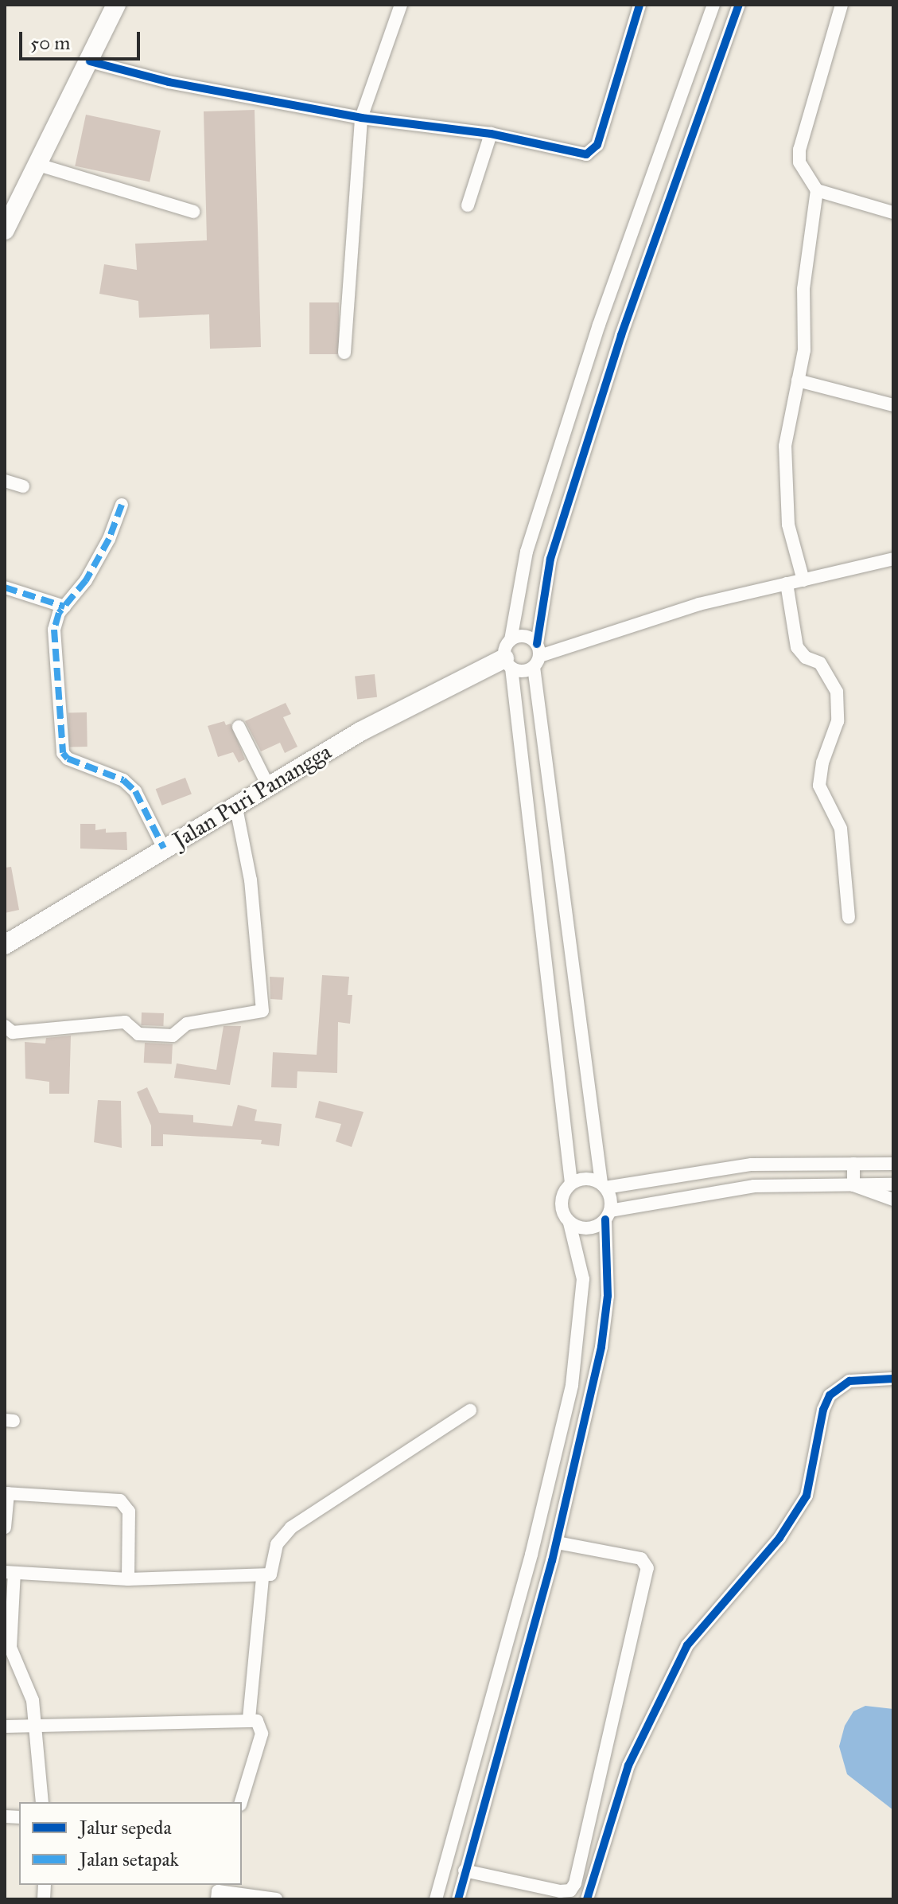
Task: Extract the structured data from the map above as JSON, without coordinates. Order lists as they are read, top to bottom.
{
  "streets": {
    "street": ["Jalan Puri Panangga"]
  },
  "legend": ["Jalur sepeda", "Jalan setapak"],
  "scale_bar": "50 m"
}
